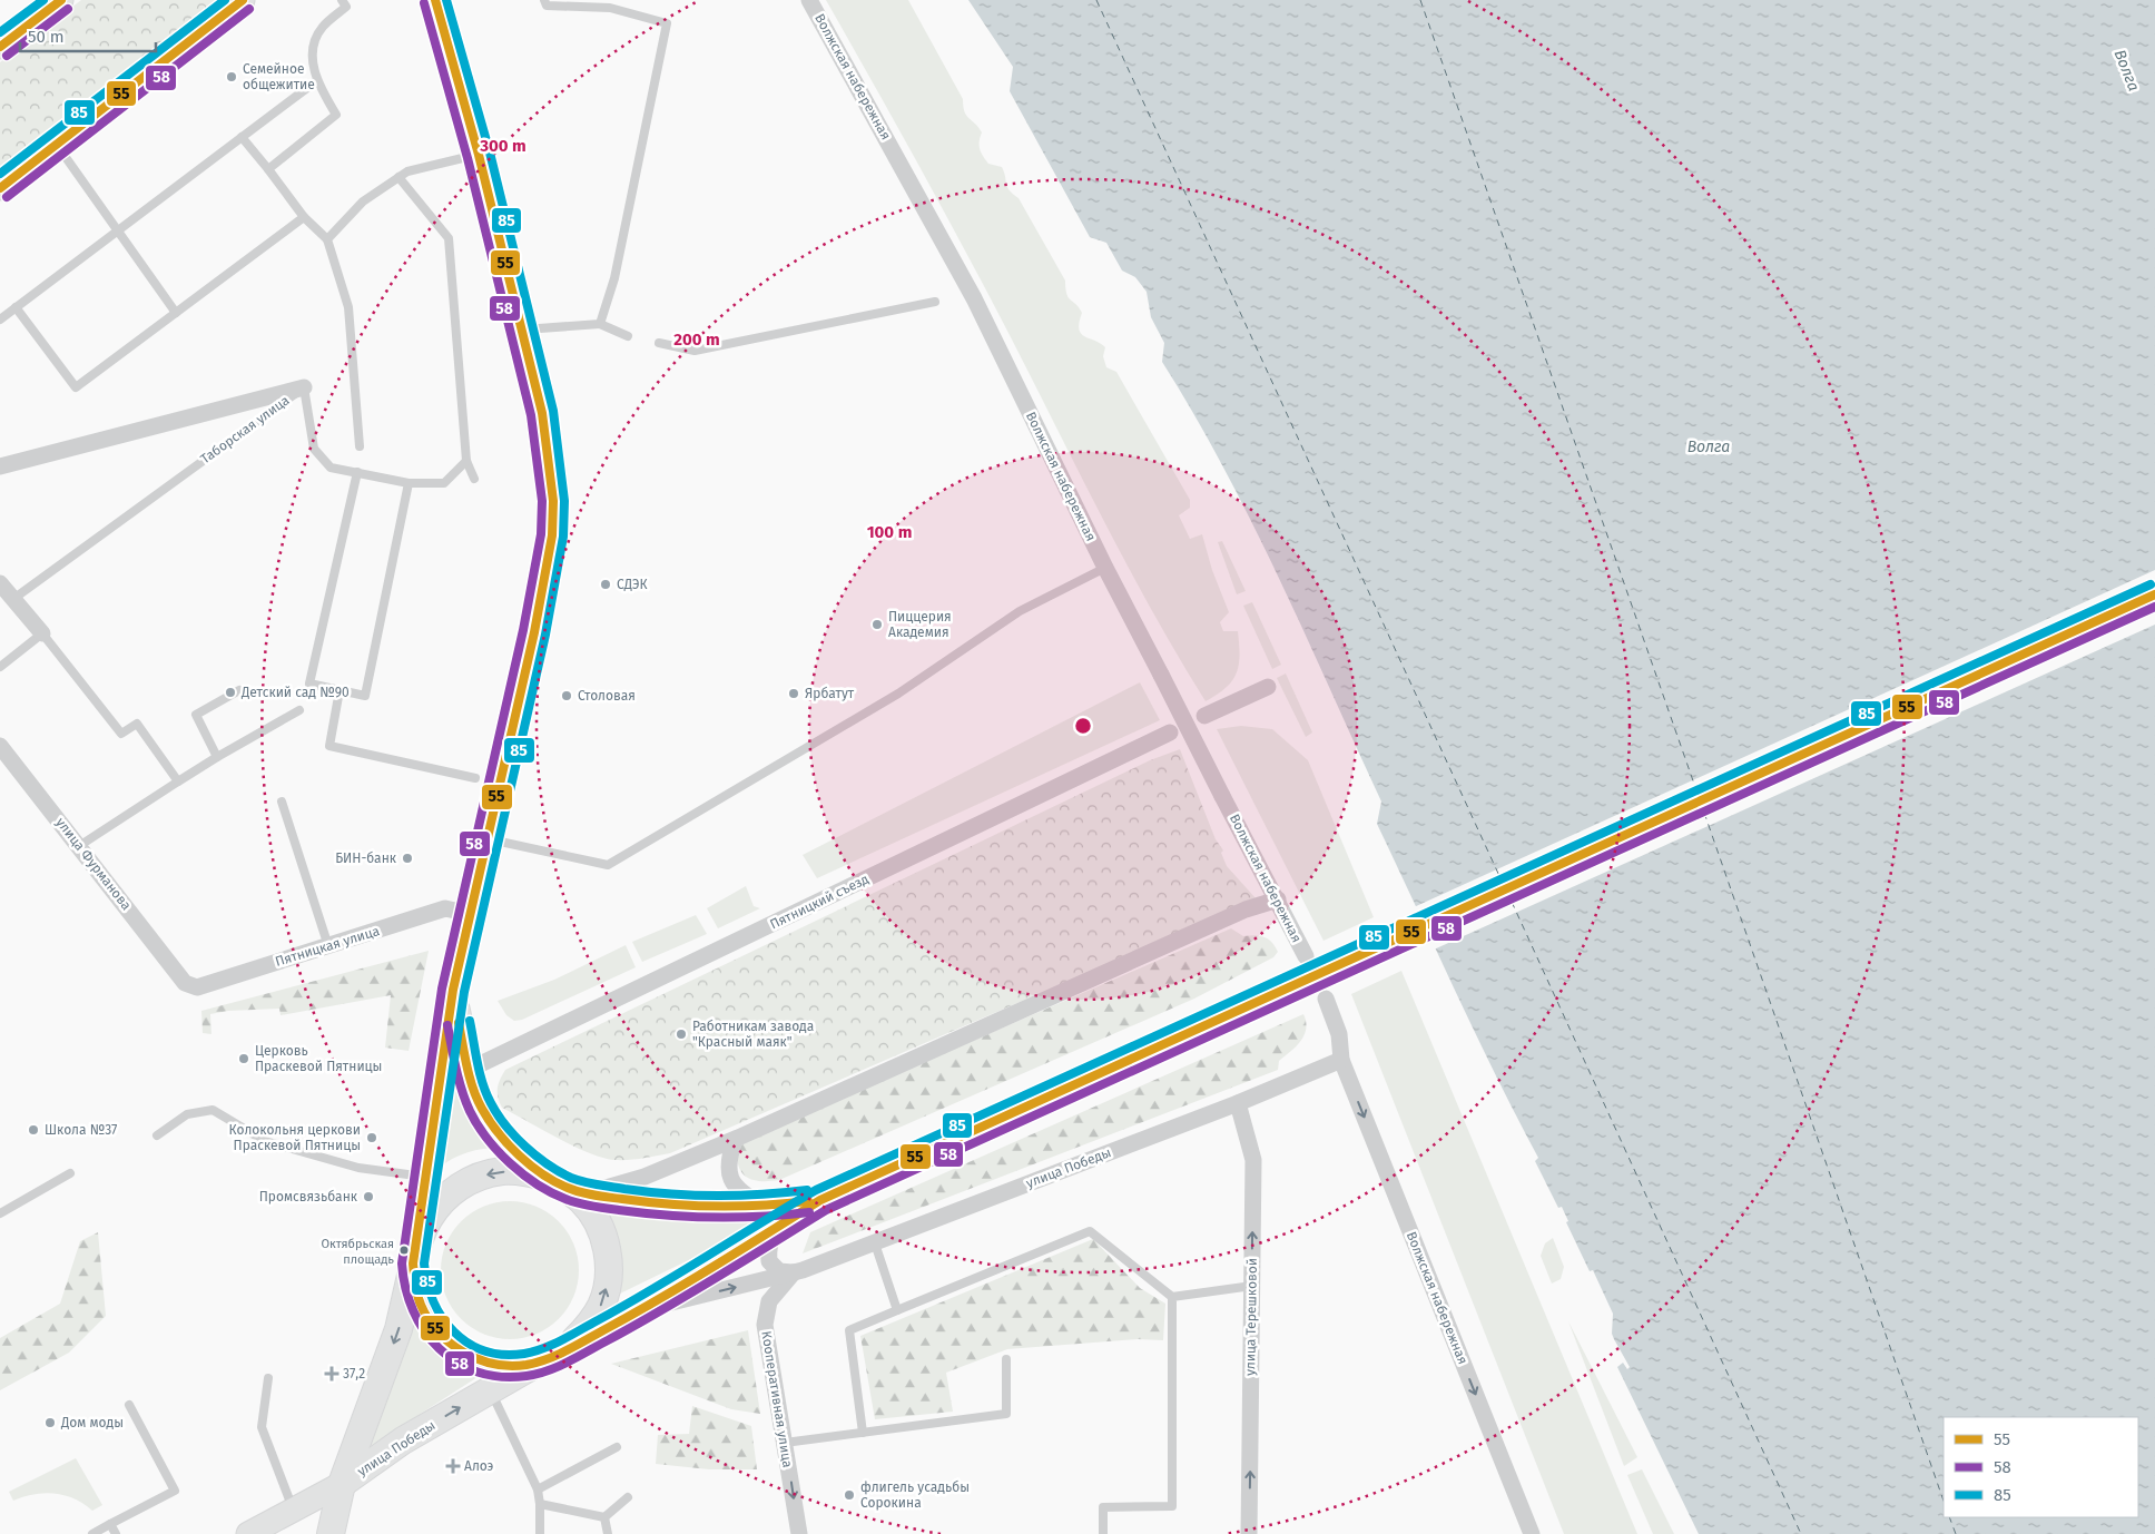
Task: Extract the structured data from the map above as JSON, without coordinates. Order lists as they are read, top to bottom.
{
  "streets": {
    "main road": ["улица Победы"],
    "street": [
      "Волжская набережная",
      "Таборская улица",
      "улица Фурманова",
      "Пятницкий съезд",
      "Пятницкая улица",
      "улица Терешковой",
      "Кооперативная улица"
    ]
  },
  "crossings": [
    ["Волжская набережная", "улица Победы"],
    ["улица Фурманова", "Пятницкая улица"],
    ["улица Победы", "улица Терешковой"],
    ["улица Победы", "Кооперативная улица"]
  ],
  "one_way": ["улица Терешковой"],
  "water": ["Волга"],
  "places": {
    "other": [
      "Семейное общежитие",
      "СДЭК",
      "Пиццерия Академия",
      "Детский сад №90",
      "Ярбатут",
      "Столовая",
      "БИН-банк",
      "Работникам завода \"Красный маяк\"",
      "Церковь Праскевой Пятницы",
      "Школа №37",
      "Колокольня церкови Праскевой Пятницы",
      "Промсвязьбанк",
      "Октябрьская площадь",
      "Дом моды",
      "флигель усадьбы Сорокина"
    ],
    "health": ["37,2", "Алоэ"]
  },
  "lines": ["transit line 55", "transit line 85", "transit line 58"],
  "legend": ["55", "58", "85"],
  "scale_bar": "50 m",
  "rings": ["300 m", "200 m", "100 m"]
}
